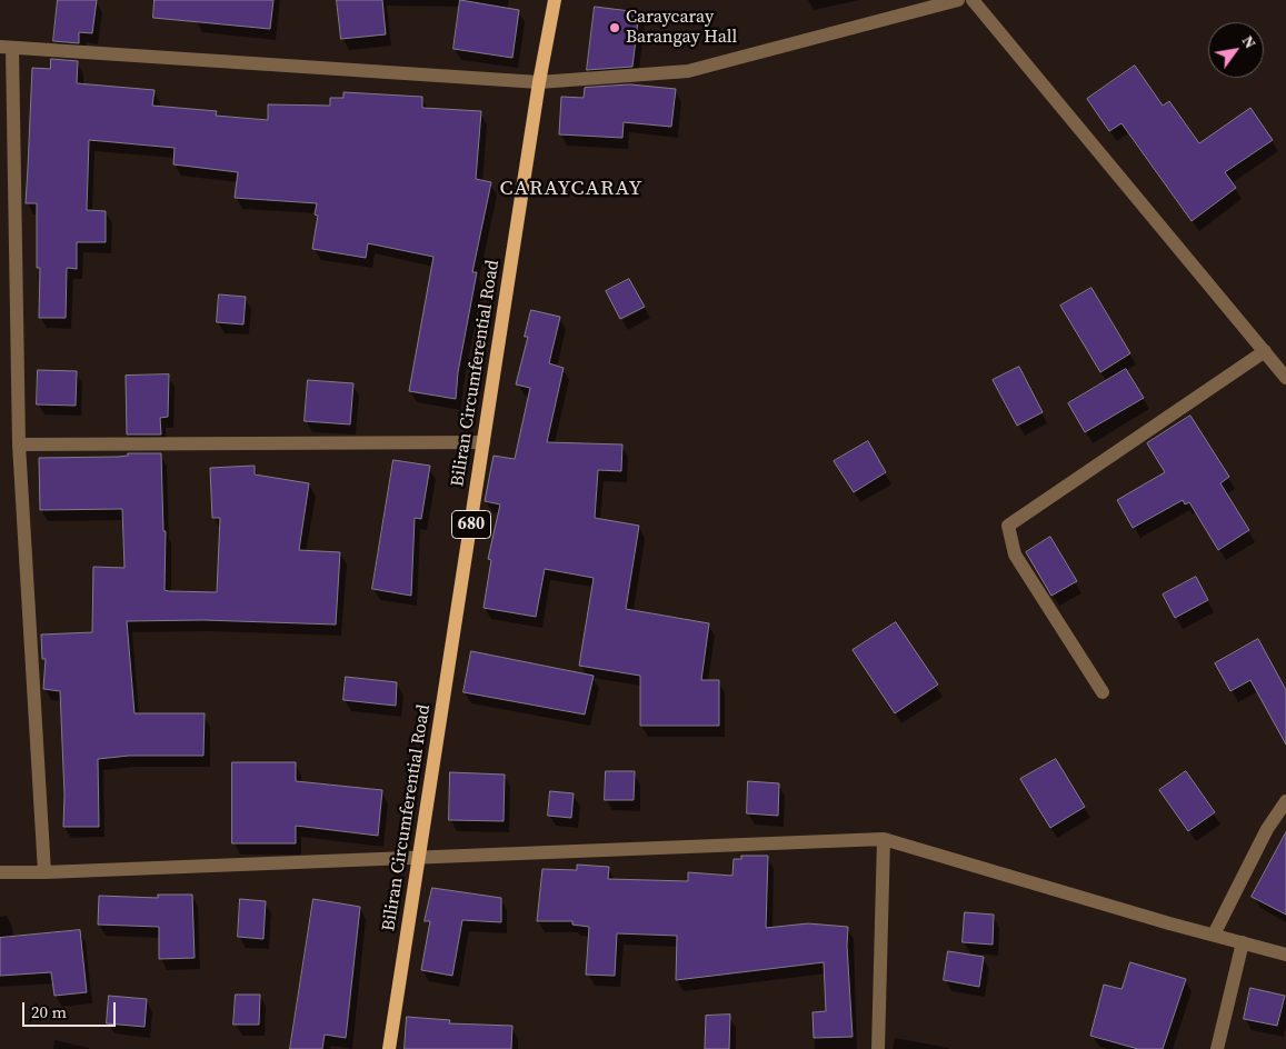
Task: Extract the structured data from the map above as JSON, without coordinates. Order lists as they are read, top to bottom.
{
  "streets": {
    "main road": ["Biliran Circumferential Road", "680"]
  },
  "districts": ["CARAYCARAY"],
  "places": ["Caraycaray Barangay Hall"],
  "scale_bar": "20 m",
  "north": "top right"
}
